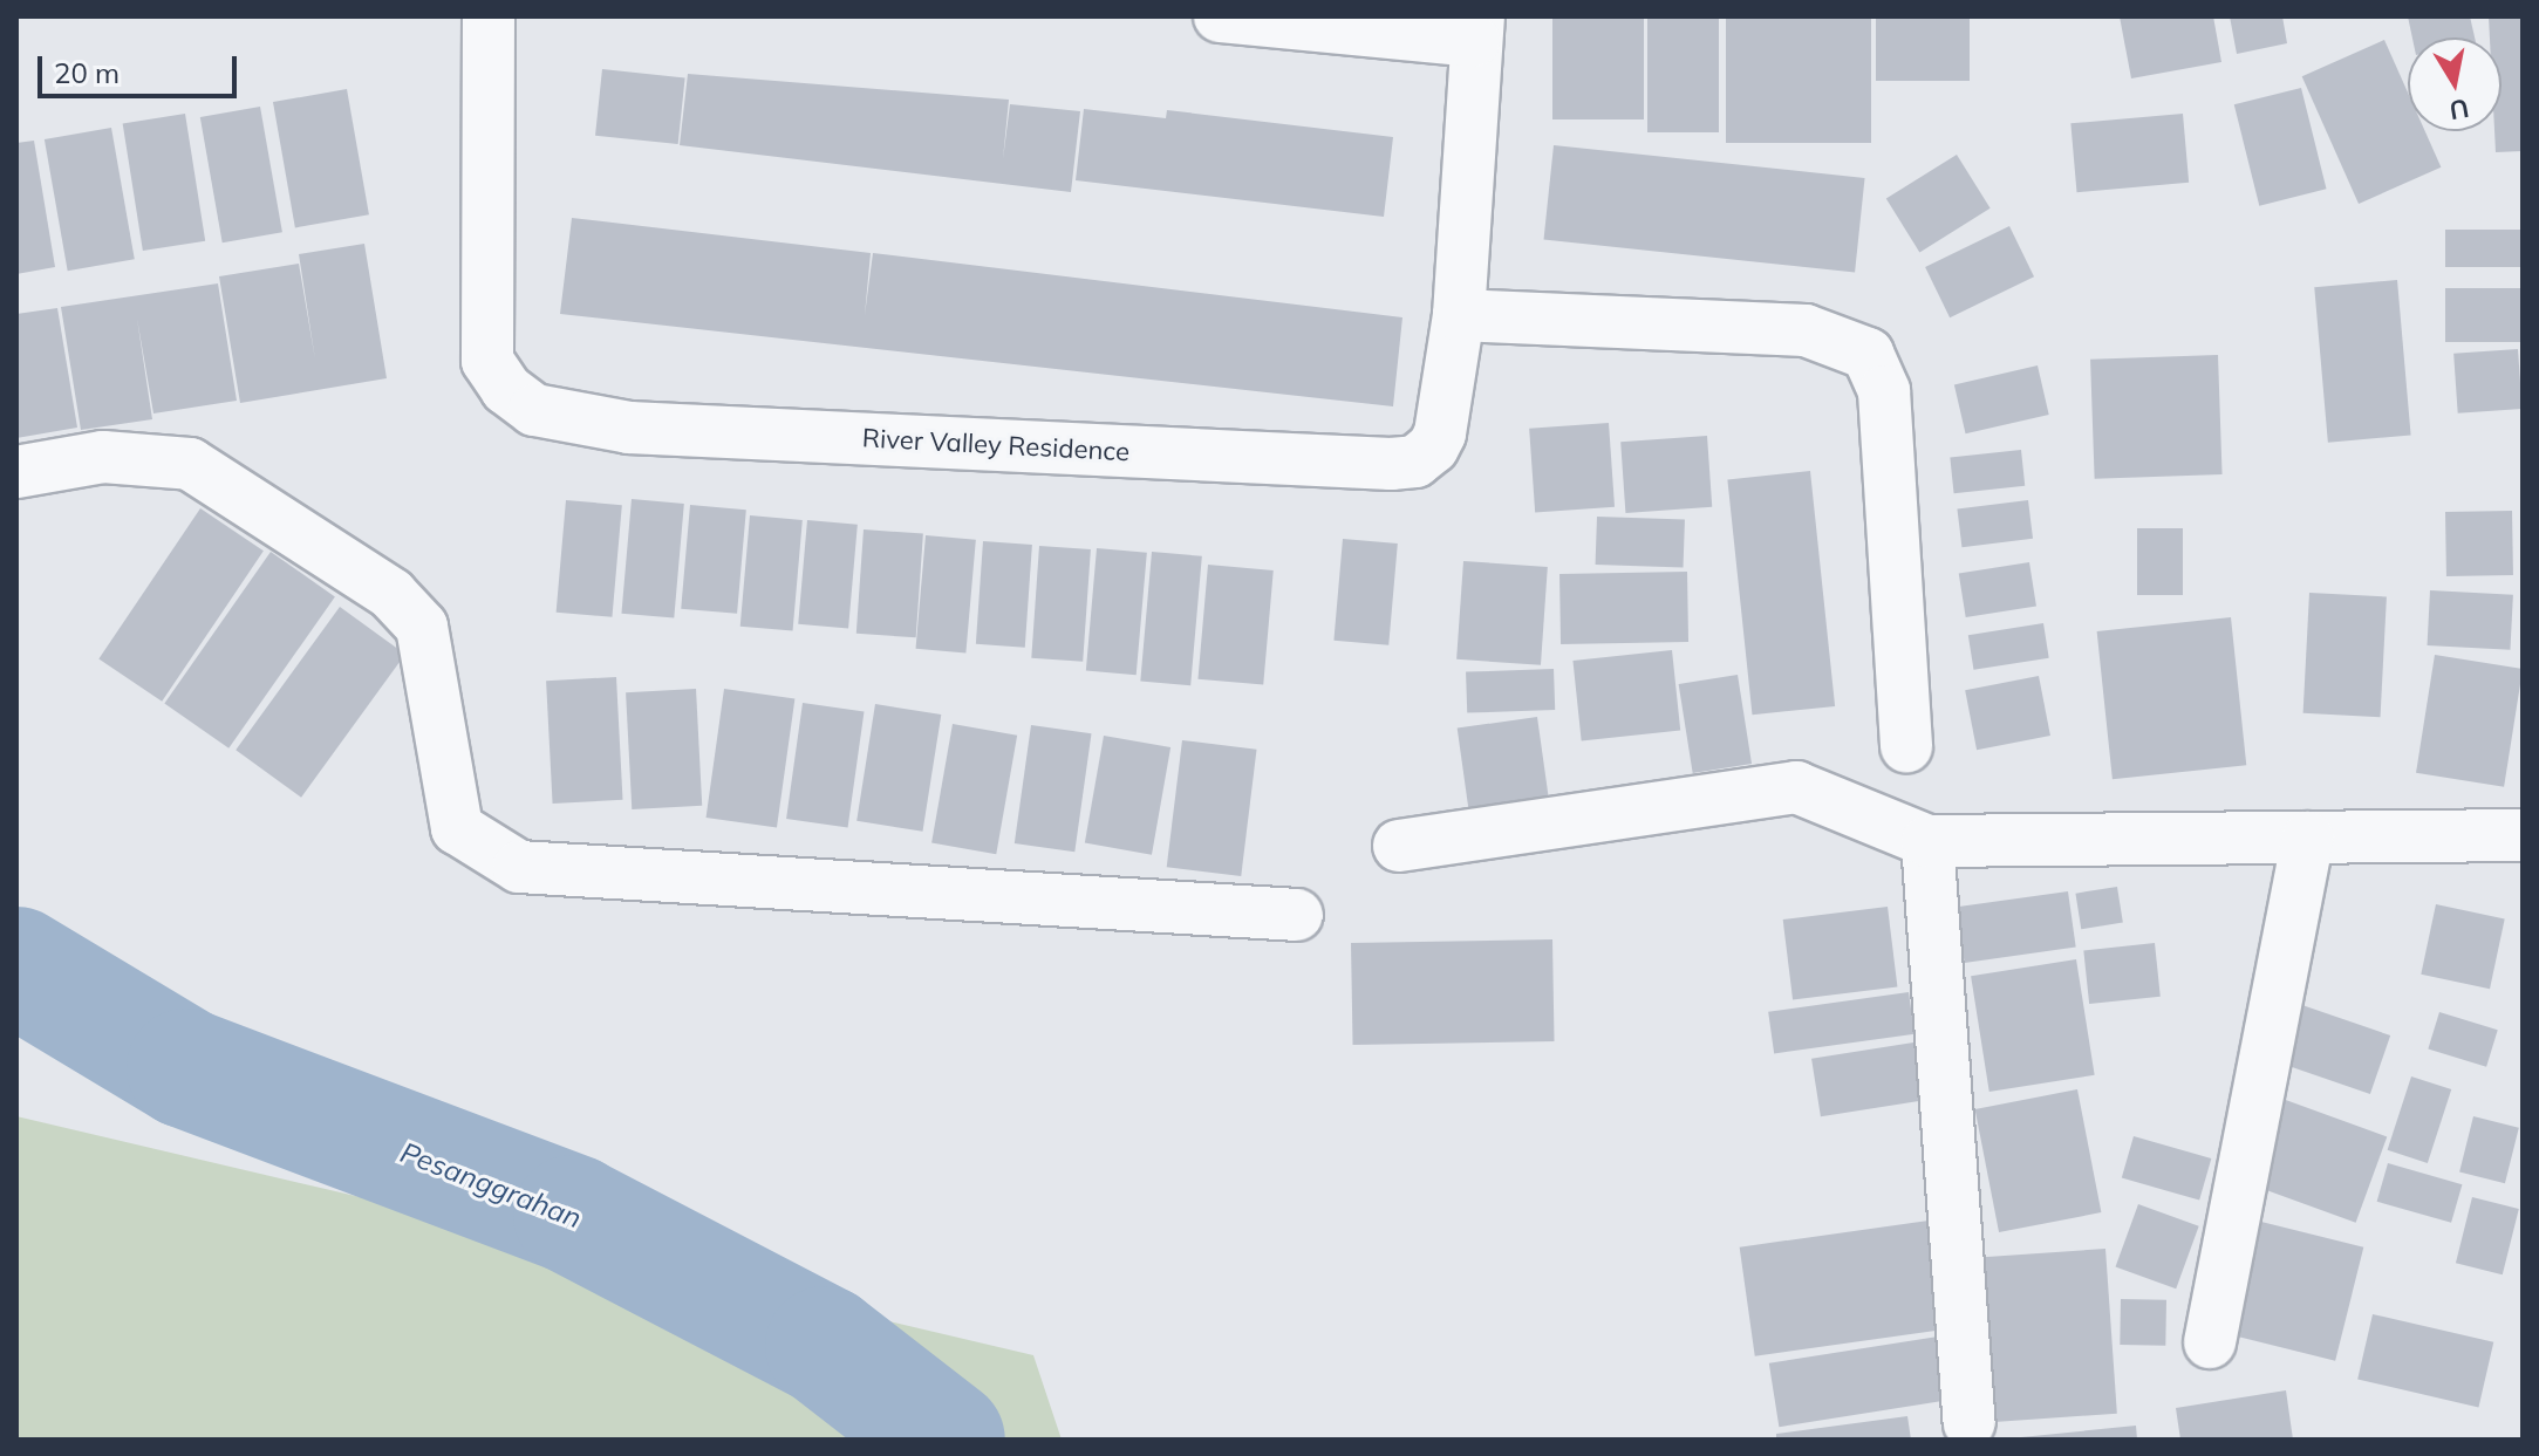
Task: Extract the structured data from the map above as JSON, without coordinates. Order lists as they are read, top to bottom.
{
  "streets": {
    "street": ["River Valley Residence"]
  },
  "water": ["Pesanggrahan"],
  "scale_bar": "20 m",
  "north": "bottom"
}
